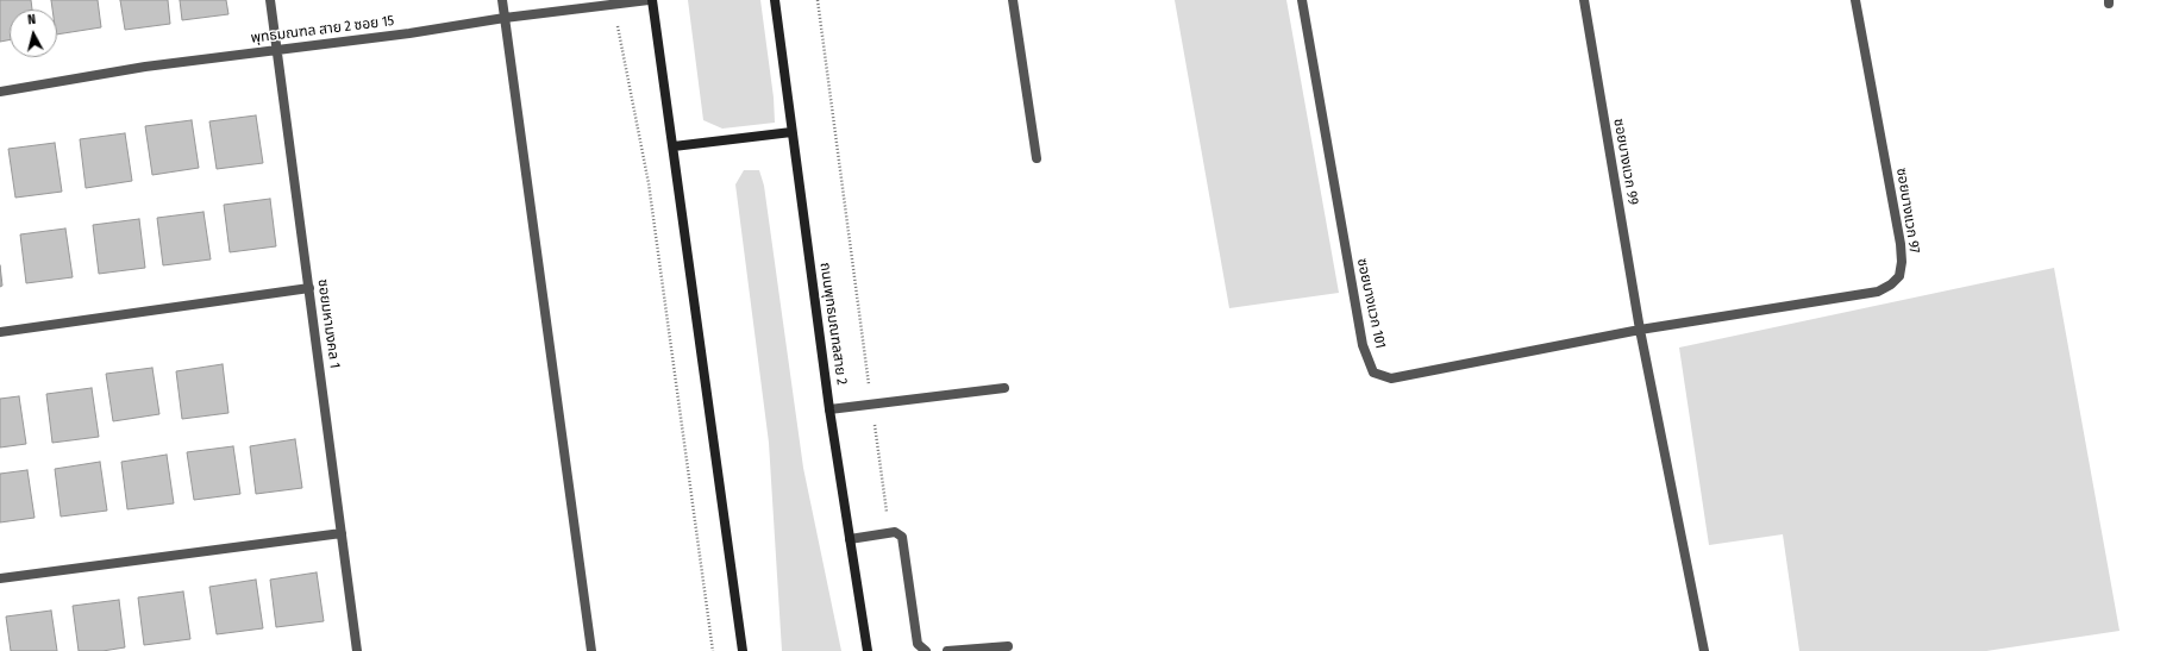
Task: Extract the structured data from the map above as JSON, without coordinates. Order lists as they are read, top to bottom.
{
  "streets": {
    "main road": ["ถนนพุทธมณฑลสาย 2"],
    "street": [
      "พุทธมณฑล สาย 2 ซอย 15",
      "ซอยบางแวก 99",
      "ซอยบางแวก 97",
      "ซอยบางแวก 101",
      "ซอยมหามงคล 1"
    ]
  },
  "crossings": [
    ["พุทธมณฑล สาย 2 ซอย 15", "ซอยมหามงคล 1"],
    ["ซอยบางแวก 99", "ซอยบางแวก 97"],
    ["ซอยบางแวก 99", "ซอยบางแวก 101"],
    ["ซอยบางแวก 97", "ซอยบางแวก 101"]
  ],
  "north": "top"
}
